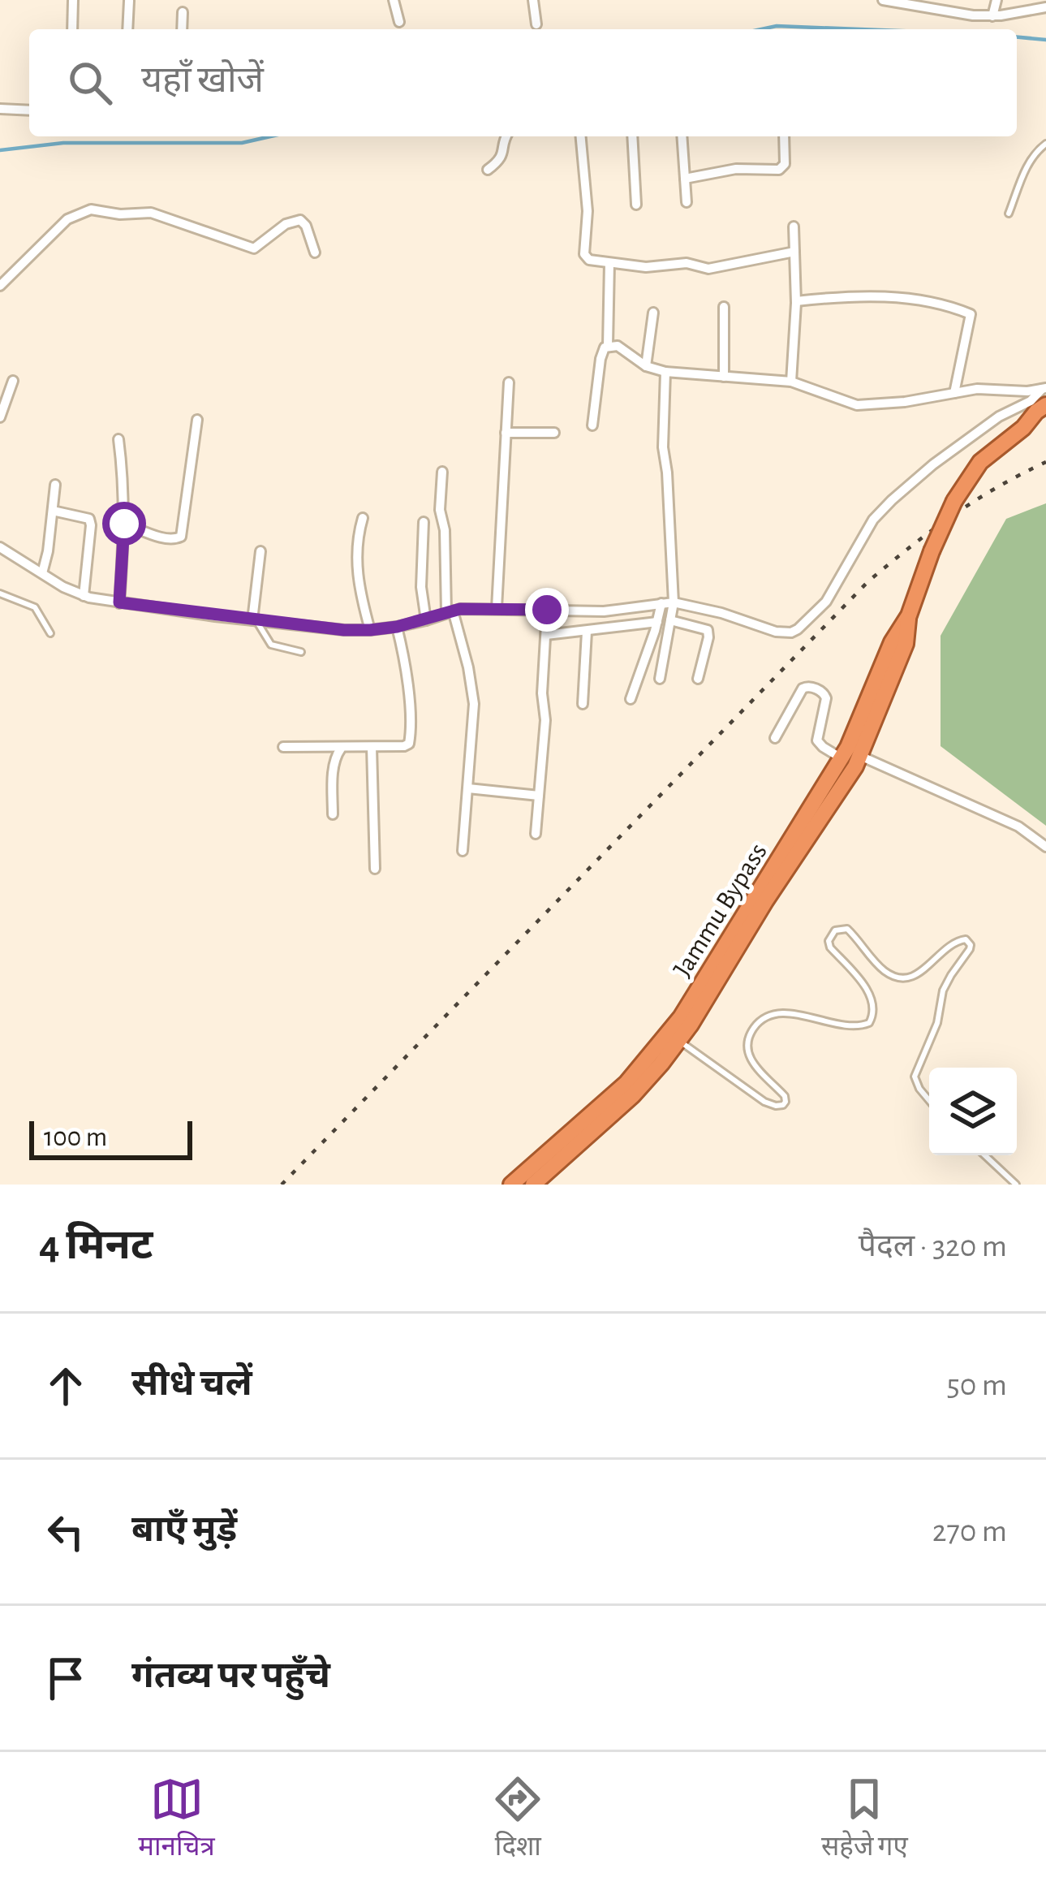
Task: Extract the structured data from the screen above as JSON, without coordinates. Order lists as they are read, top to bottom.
{
  "streets": {
    "highway": ["Jammu Bypass"]
  },
  "scale_bar": "100 m",
  "page": {
    "search": "यहाँ खोजें",
    "scale": "100 m",
    "heading": ["4 मिनट", "पैदल · 320 m"],
    "list": [
      ["सीधे चलें", "50 m"],
      ["बाएँ मुड़ें", "270 m"],
      "गंतव्य पर पहुँचे"
    ],
    "nav": ["मानचित्र", "दिशा", "सहेजे गए"]
  }
}
